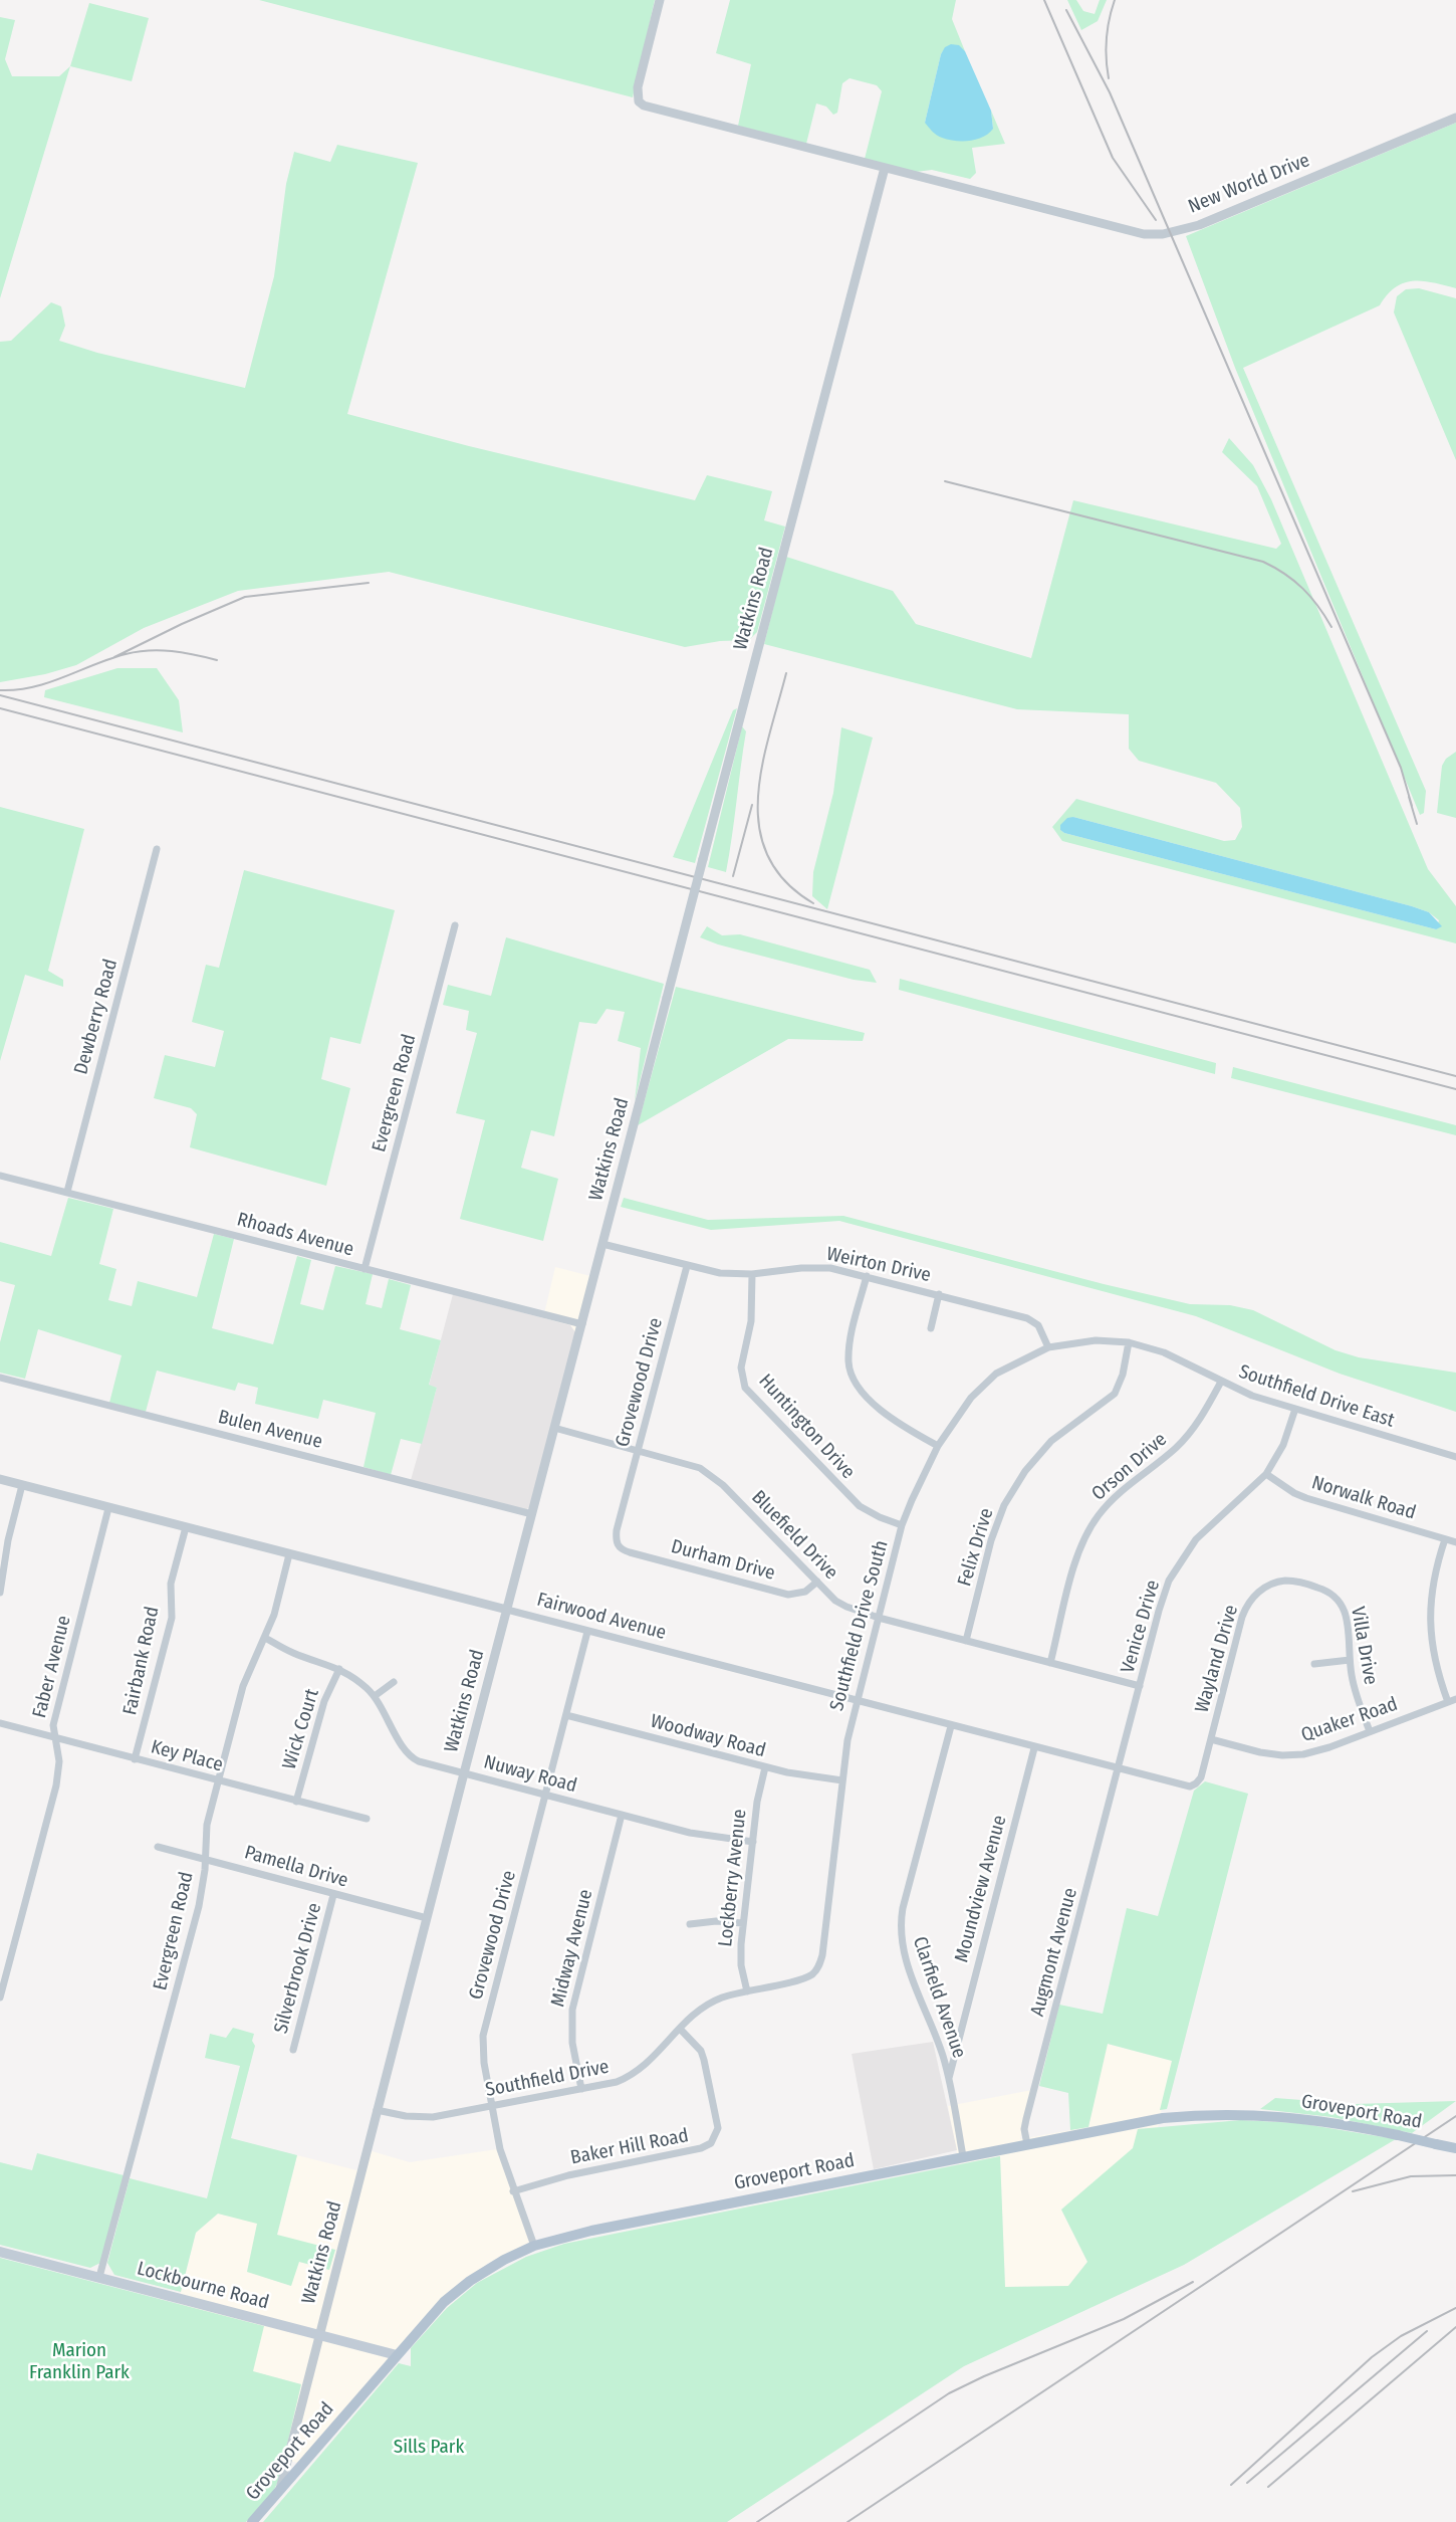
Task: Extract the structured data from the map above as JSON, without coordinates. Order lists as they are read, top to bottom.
{
  "streets": {
    "main road": ["Groveport Road", "Lockbourne Road"],
    "street": [
      "New World Drive",
      "Watkins Road",
      "Dewberry Road",
      "Evergreen Road",
      "Rhoads Avenue",
      "Weirton Drive",
      "Grovewood Drive",
      "Southfield Drive East",
      "Huntington Drive",
      "Bulen Avenue",
      "Orson Drive",
      "Norwalk Road",
      "Bluefield Drive",
      "Felix Drive",
      "Durham Drive",
      "Fairwood Avenue",
      "Southfield Drive South",
      "Venice Drive",
      "Villa Drive",
      "Wayland Drive",
      "Fairbank Road",
      "Faber Avenue",
      "Quaker Road",
      "Wick Court",
      "Woodway Road",
      "Key Place",
      "Nuway Road",
      "Pamella Drive",
      "Lockberry Avenue",
      "Moundview Avenue",
      "Midway Avenue",
      "Augmont Avenue",
      "Silverbrook Drive",
      "Clarfield Avenue",
      "Southfield Drive",
      "Baker Hill Road"
    ]
  },
  "crossings": [
    ["New World Drive", "Watkins Road"],
    ["Watkins Road", "Rhoads Avenue"],
    ["Watkins Road", "Weirton Drive"],
    ["Watkins Road", "Bulen Avenue"],
    ["Watkins Road", "Bluefield Drive"],
    ["Watkins Road", "Fairwood Avenue"],
    ["Watkins Road", "Nuway Road"],
    ["Watkins Road", "Pamella Drive"],
    ["Watkins Road", "Southfield Drive"],
    ["Watkins Road", "Groveport Road"],
    ["Watkins Road", "Lockbourne Road"],
    ["Dewberry Road", "Rhoads Avenue"],
    ["Evergreen Road", "Rhoads Avenue"],
    ["Evergreen Road", "Fairwood Avenue"],
    ["Evergreen Road", "Key Place"],
    ["Evergreen Road", "Nuway Road"],
    ["Evergreen Road", "Pamella Drive"],
    ["Evergreen Road", "Lockbourne Road"],
    ["Weirton Drive", "Grovewood Drive"],
    ["Weirton Drive", "Southfield Drive East"],
    ["Weirton Drive", "Huntington Drive"],
    ["Weirton Drive", "Southfield Drive South"],
    ["Grovewood Drive", "Bluefield Drive"],
    ["Grovewood Drive", "Durham Drive"],
    ["Grovewood Drive", "Fairwood Avenue"],
    ["Grovewood Drive", "Woodway Road"],
    ["Grovewood Drive", "Nuway Road"],
    ["Grovewood Drive", "Southfield Drive"],
    ["Grovewood Drive", "Groveport Road"],
    ["Grovewood Drive", "Baker Hill Road"],
    ["Southfield Drive East", "Orson Drive"],
    ["Southfield Drive East", "Felix Drive"],
    ["Southfield Drive East", "Southfield Drive South"],
    ["Southfield Drive East", "Venice Drive"],
    ["Huntington Drive", "Southfield Drive South"],
    ["Orson Drive", "Bluefield Drive"],
    ["Norwalk Road", "Venice Drive"],
    ["Bluefield Drive", "Felix Drive"],
    ["Bluefield Drive", "Durham Drive"],
    ["Bluefield Drive", "Southfield Drive South"],
    ["Bluefield Drive", "Venice Drive"],
    ["Fairwood Avenue", "Southfield Drive South"],
    ["Fairwood Avenue", "Venice Drive"],
    ["Fairwood Avenue", "Wayland Drive"],
    ["Fairwood Avenue", "Fairbank Road"],
    ["Fairwood Avenue", "Faber Avenue"],
    ["Fairwood Avenue", "Moundview Avenue"],
    ["Fairwood Avenue", "Augmont Avenue"],
    ["Fairwood Avenue", "Clarfield Avenue"],
    ["Southfield Drive South", "Woodway Road"],
    ["Southfield Drive South", "Southfield Drive"],
    ["Venice Drive", "Augmont Avenue"],
    ["Villa Drive", "Wayland Drive"],
    ["Villa Drive", "Quaker Road"],
    ["Wayland Drive", "Quaker Road"],
    ["Fairbank Road", "Key Place"],
    ["Faber Avenue", "Key Place"],
    ["Wick Court", "Key Place"],
    ["Wick Court", "Nuway Road"],
    ["Woodway Road", "Lockberry Avenue"],
    ["Nuway Road", "Lockberry Avenue"],
    ["Nuway Road", "Midway Avenue"],
    ["Pamella Drive", "Silverbrook Drive"],
    ["Lockberry Avenue", "Southfield Drive"],
    ["Moundview Avenue", "Clarfield Avenue"],
    ["Midway Avenue", "Southfield Drive"],
    ["Augmont Avenue", "Groveport Road"],
    ["Clarfield Avenue", "Groveport Road"],
    ["Southfield Drive", "Baker Hill Road"],
    ["Groveport Road", "Lockbourne Road"]
  ],
  "parks": ["Marion Franklin Park", "Sills Park"]
}
